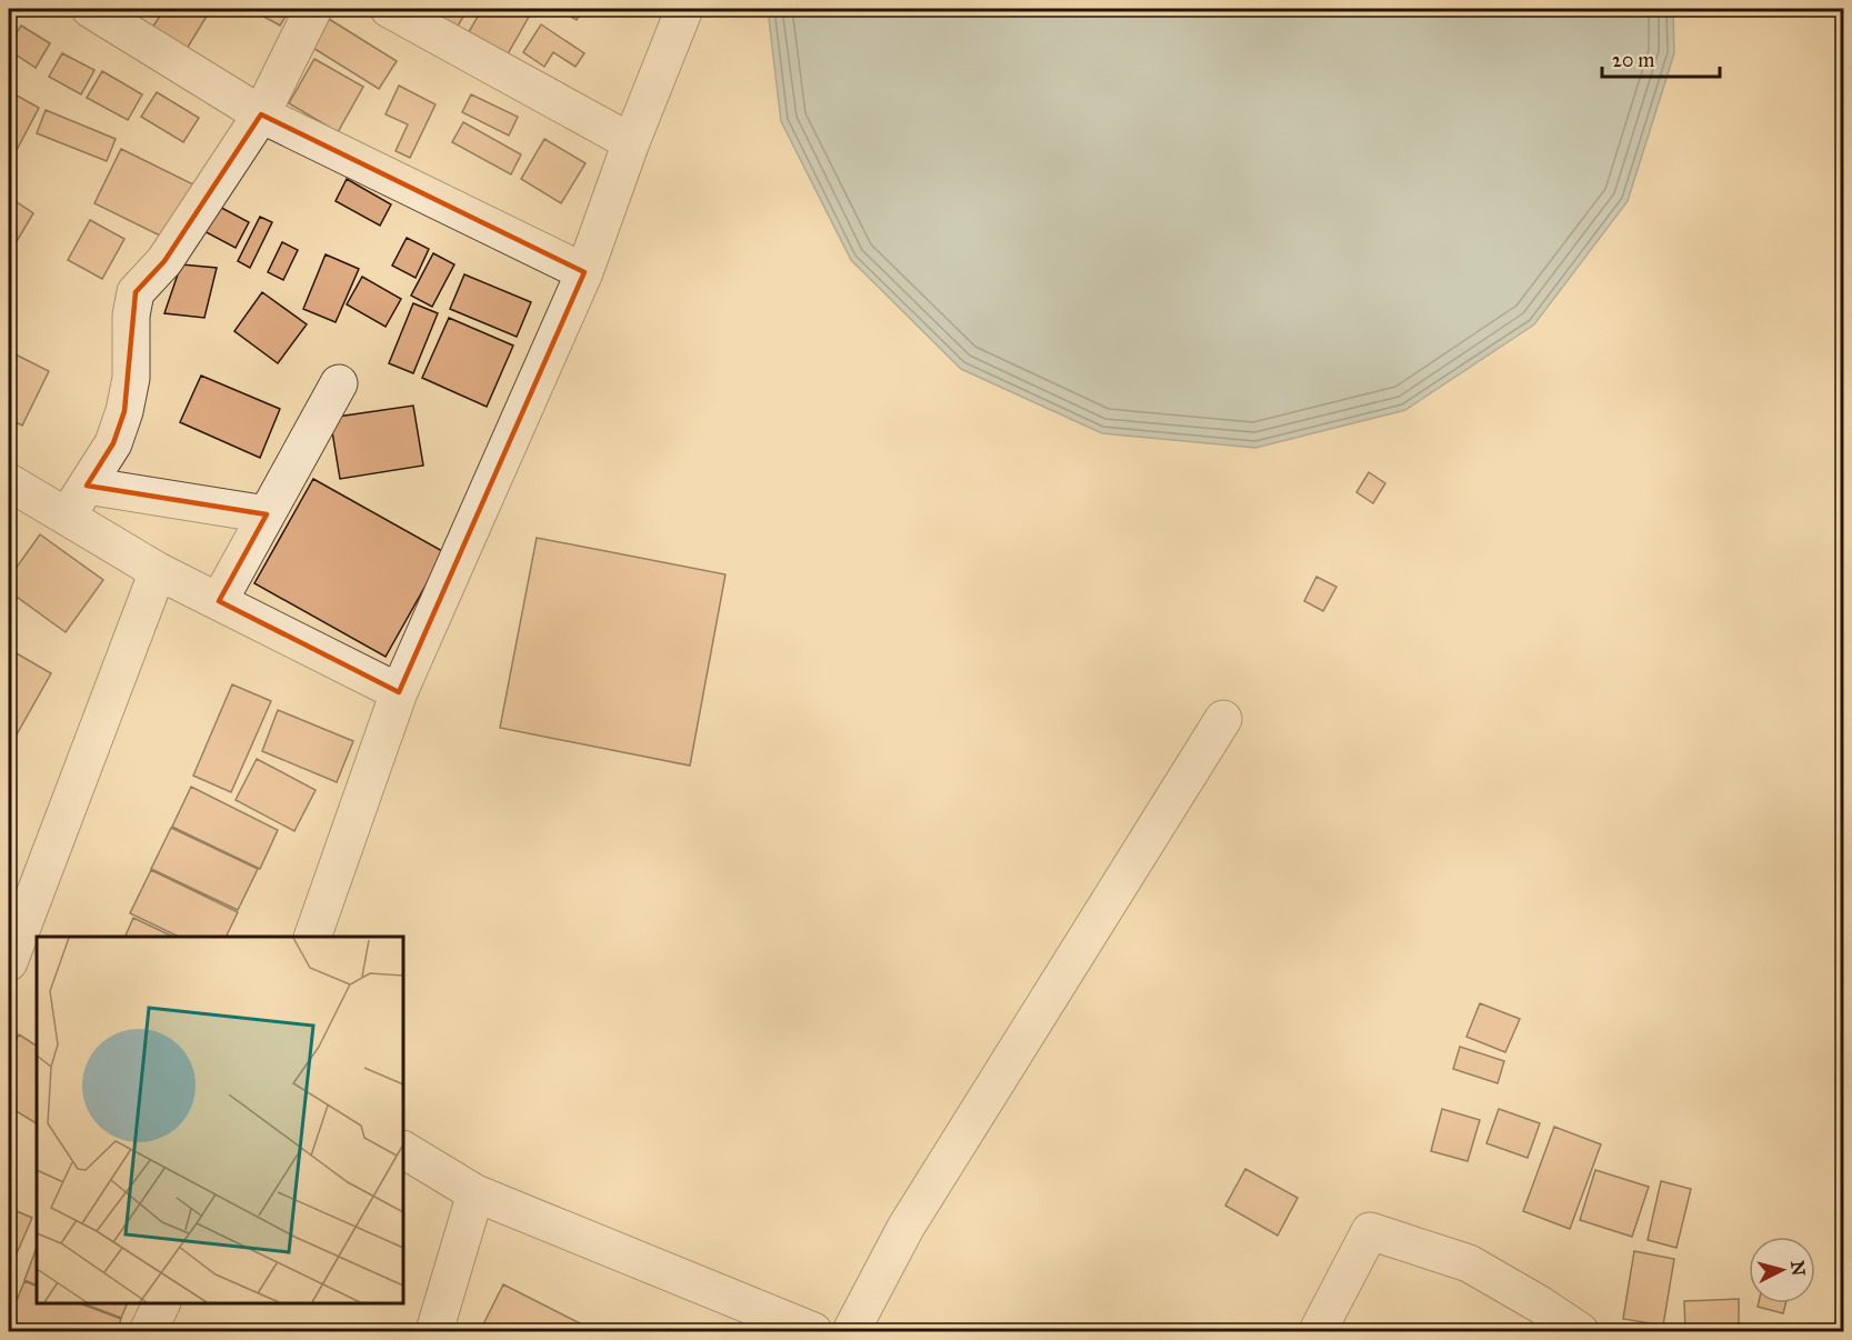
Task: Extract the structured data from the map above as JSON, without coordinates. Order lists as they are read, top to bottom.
{
  "scale_bar": "20 m",
  "north": "right"
}
